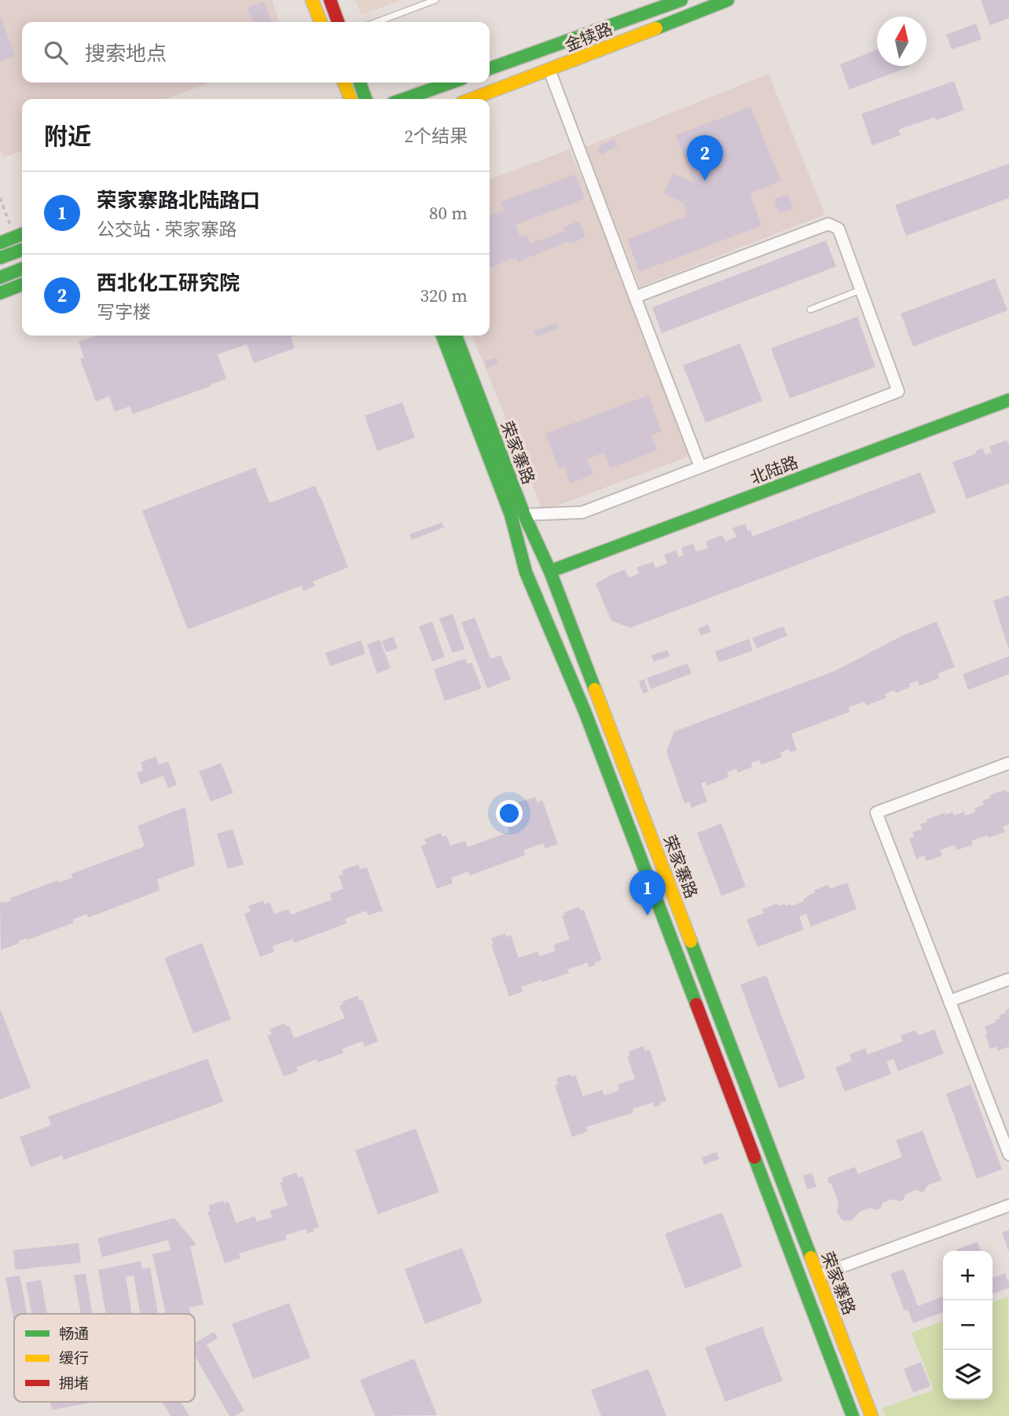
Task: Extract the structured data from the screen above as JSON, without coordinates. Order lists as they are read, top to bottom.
{
  "streets": {
    "street": ["金犊路", "荣家寨路", "北陆路"]
  },
  "crossings": [
    ["荣家寨路", "北陆路"]
  ],
  "legend": ["畅通", "缓行", "拥堵"],
  "north": "top",
  "page": {
    "search": "搜索地点",
    "heading": ["附近", "2个结果"],
    "pins": ["2", "1"],
    "list": [
      {
        "mark": "1",
        "name": "荣家寨路北陆路口",
        "note": "公交站 · 荣家寨路",
        "value": "80 m"
      },
      {
        "mark": "2",
        "name": "西北化工研究院",
        "note": "写字楼",
        "value": "320 m"
      }
    ],
    "map_buttons": ["+", "−"]
  }
}
